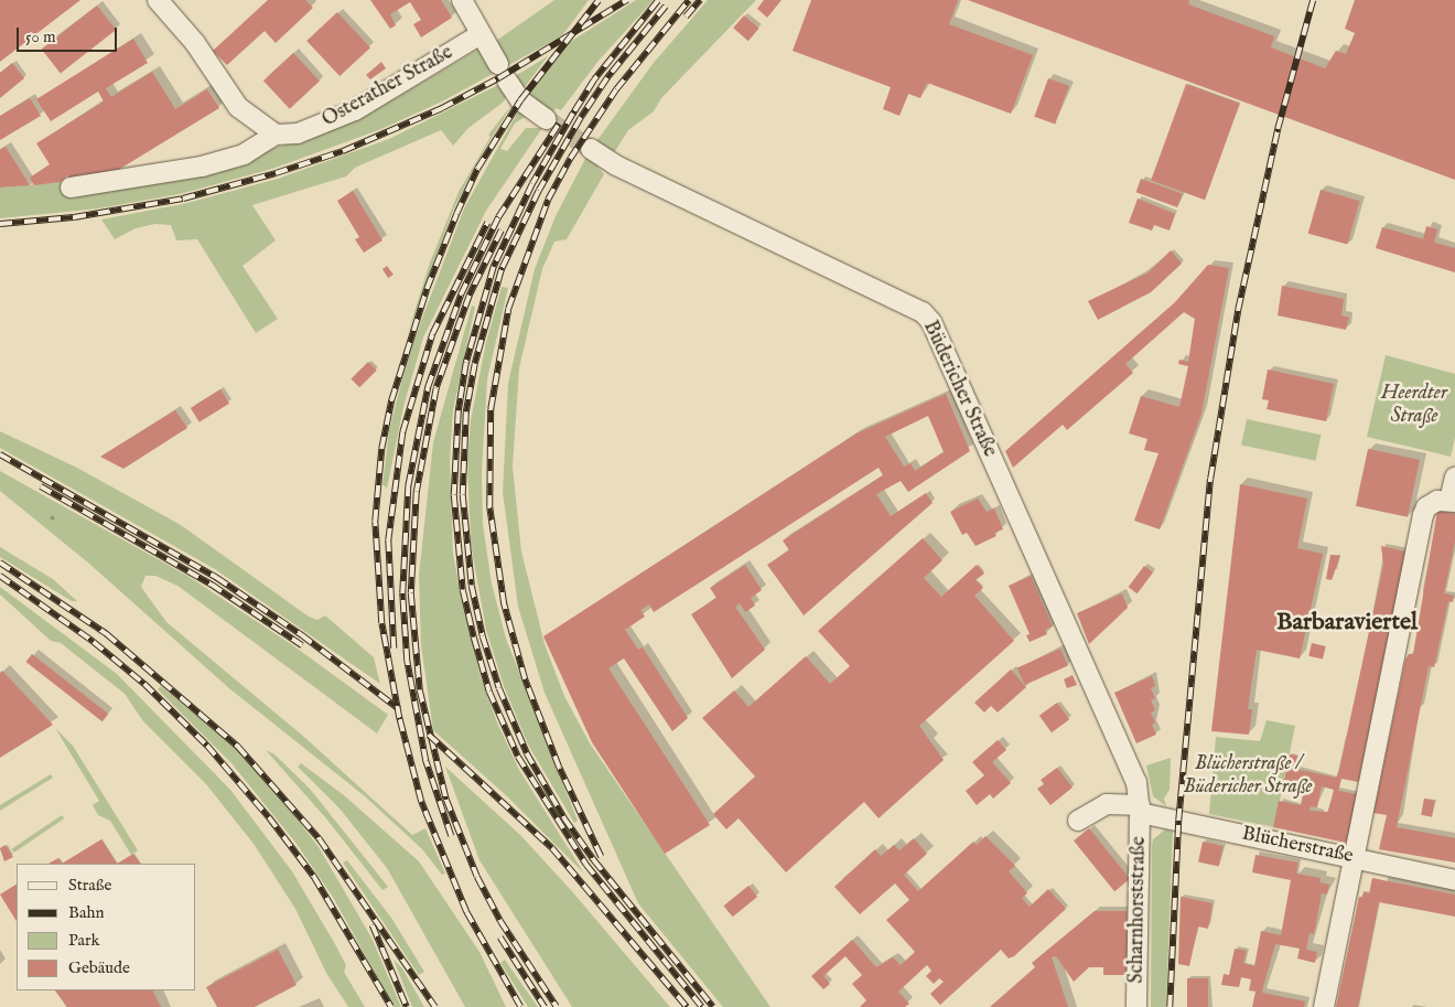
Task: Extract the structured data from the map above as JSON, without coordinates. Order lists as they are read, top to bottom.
{
  "streets": {
    "street": [
      "Osterather Straße",
      "Büdericher Straße",
      "Blücherstraße",
      "Scharnhorststraße"
    ]
  },
  "crossings": [
    ["Büdericher Straße", "Blücherstraße"],
    ["Büdericher Straße", "Scharnhorststraße"],
    ["Blücherstraße", "Scharnhorststraße"]
  ],
  "districts": ["Barbaraviertel"],
  "parks": ["Heerdter Straße", "Blücherstraße / Büdericher Straße"],
  "legend": [
    "Straße",
    "Bahn",
    "Park",
    "Gebäude"
  ],
  "scale_bar": "50 m"
}
